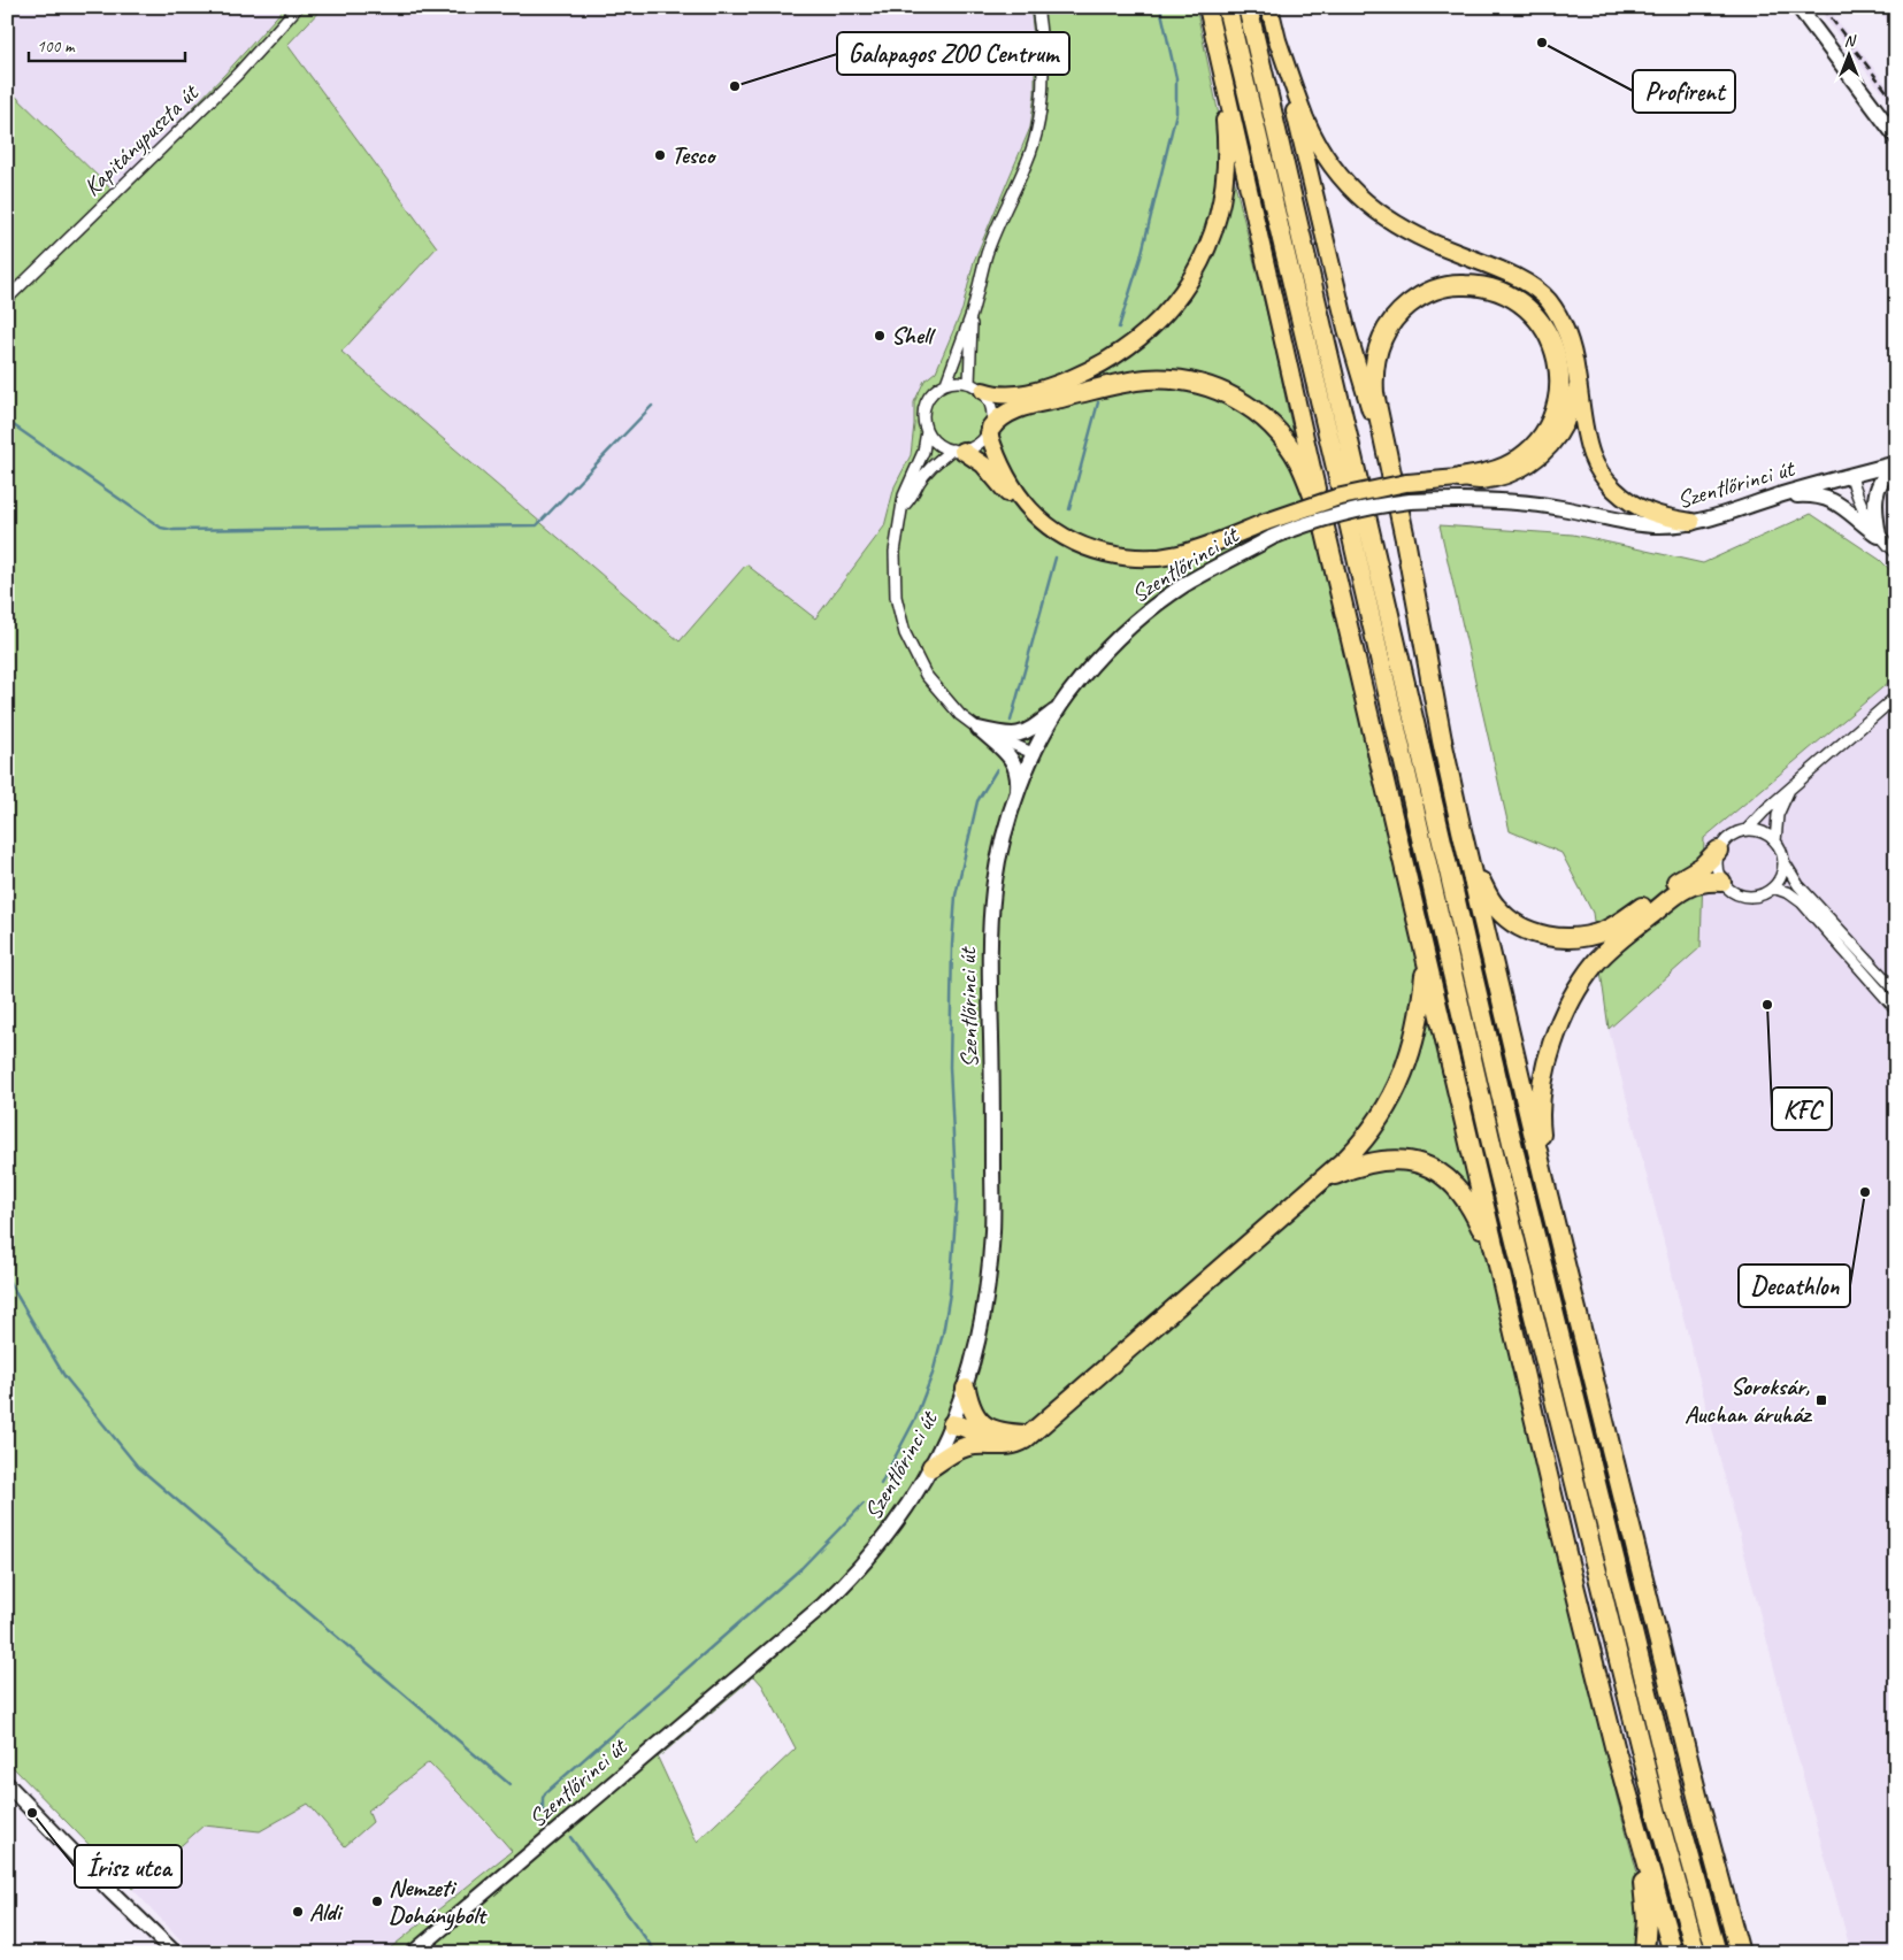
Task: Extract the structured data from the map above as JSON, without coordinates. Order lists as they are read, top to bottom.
{
  "streets": {
    "main road": ["Szentlőrinci út"],
    "street": ["Kapitánypuszta út"]
  },
  "places": {
    "other": [
      "Profirent",
      "Galapagos ZOO Centrum",
      "Tesco",
      "Shell",
      "KFC",
      "Decathlon",
      "Írisz utca",
      "Nemzeti Dohánybolt",
      "Aldi"
    ],
    "transit": ["Soroksár, Auchan áruház"]
  },
  "scale_bar": "100 m",
  "north": "top"
}
